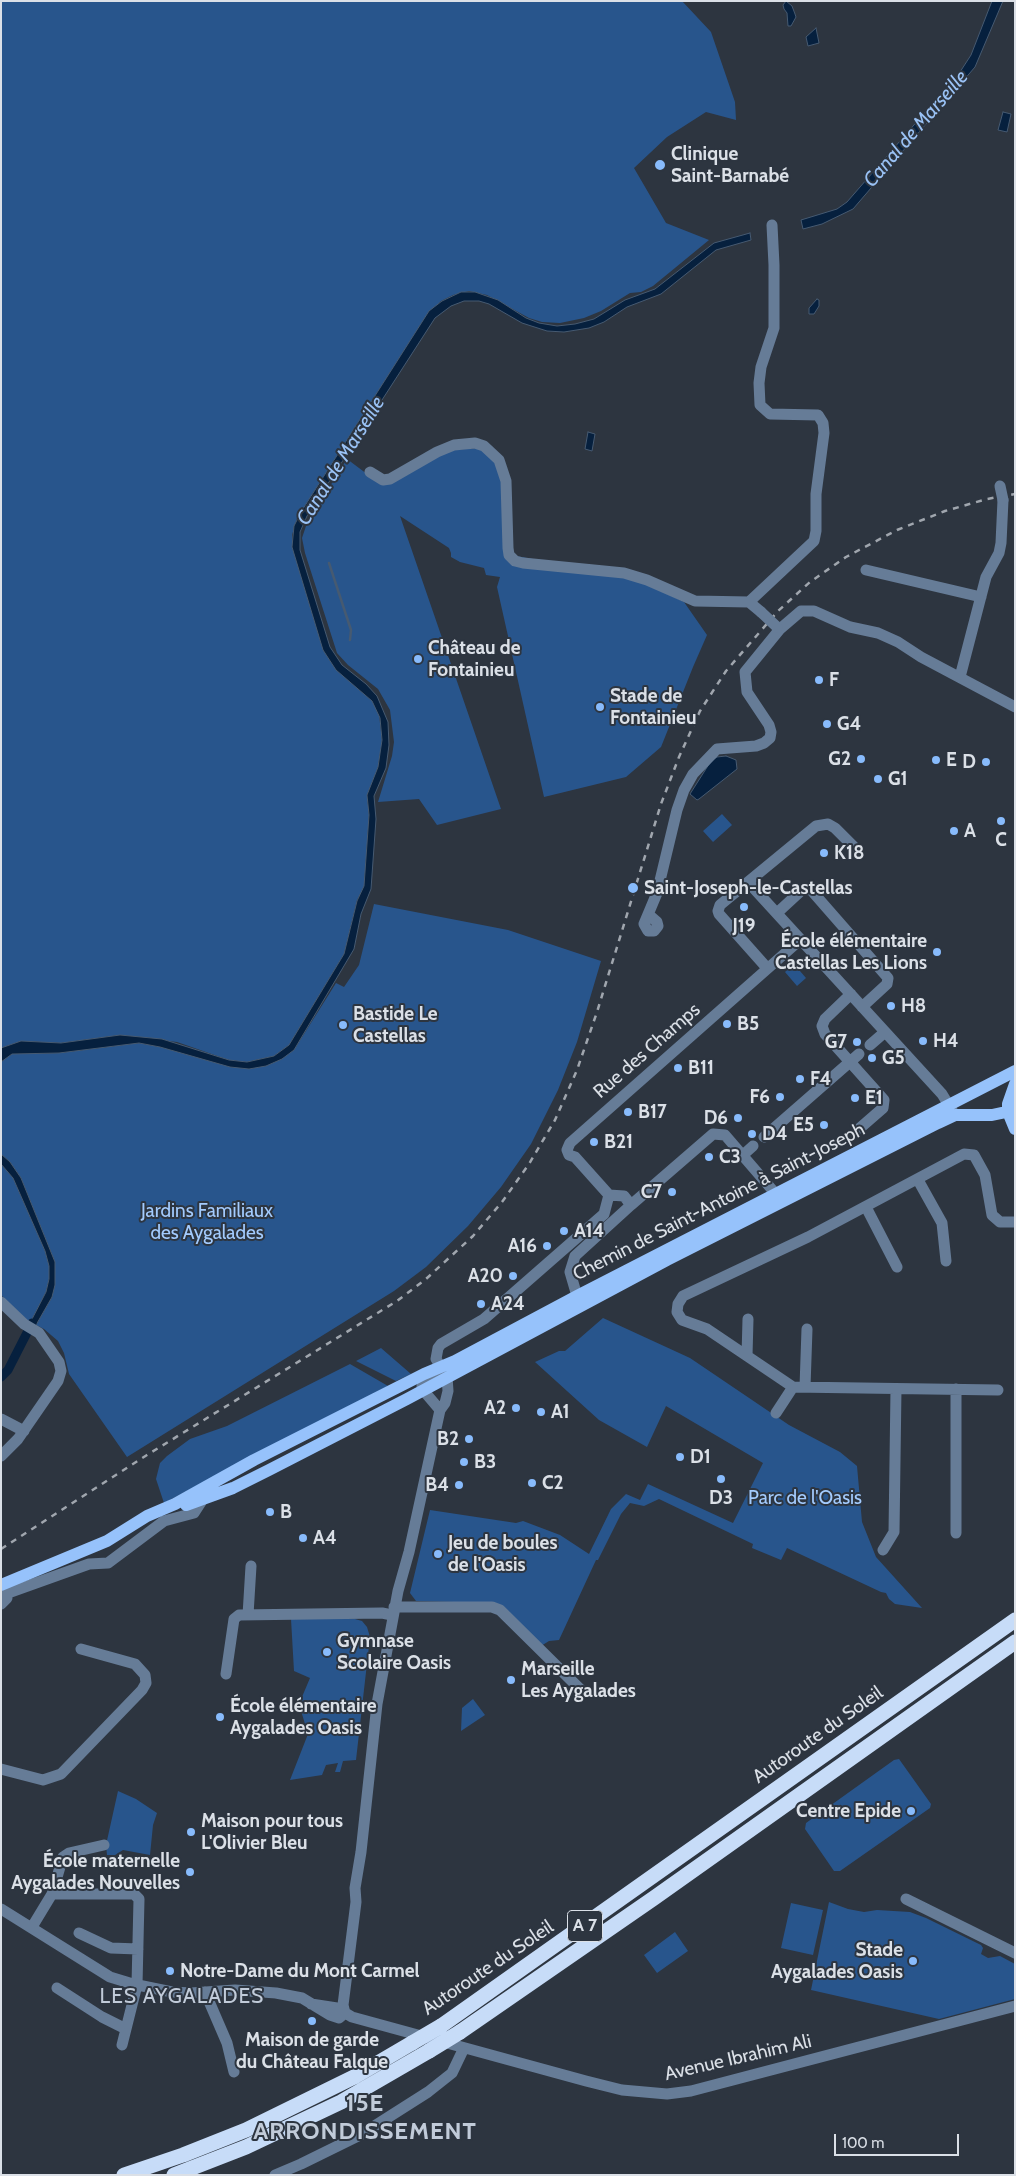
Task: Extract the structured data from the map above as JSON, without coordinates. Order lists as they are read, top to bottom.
{
  "streets": {
    "highway": ["Autoroute du Soleil", "A 7"],
    "main road": ["Chemin de Saint-Antoine à Saint-Joseph"],
    "street": ["Rue des Champs", "Avenue Ibrahim Ali"]
  },
  "crossings": [
    ["Autoroute du Soleil", "Avenue Ibrahim Ali"]
  ],
  "districts": ["LES AYGALADES", "15E ARRONDISSEMENT"],
  "water": ["Canal de Marseille"],
  "parks": ["Jardins Familiaux des Aygalades", "Parc de l'Oasis"],
  "places": [
    "Clinique Saint-Barnabé",
    "Château de Fontainieu",
    "F",
    "Stade de Fontainieu",
    "G4",
    "G2",
    "E",
    "D",
    "G1",
    "C",
    "A",
    "K18",
    "Saint-Joseph-le-Castellas",
    "J19",
    "École élémentaire Castellas Les Lions",
    "H8",
    "B5",
    "Bastide Le Castellas",
    "H4",
    "G7",
    "G5",
    "B11",
    "F4",
    "F6",
    "E1",
    "B17",
    "D6",
    "E5",
    "D4",
    "B21",
    "C3",
    "C7",
    "A14",
    "A16",
    "A20",
    "A24",
    "A2",
    "A1",
    "B2",
    "D1",
    "B3",
    "D3",
    "C2",
    "B4",
    "B",
    "A4",
    "Jeu de boules de l'Oasis",
    "Gymnase Scolaire Oasis",
    "Marseille Les Aygalades",
    "École élémentaire Aygalades Oasis",
    "Centre Epide",
    "Maison pour tous L'Olivier Bleu",
    "École maternelle Aygalades Nouvelles",
    "Stade Aygalades Oasis",
    "Notre-Dame du Mont Carmel",
    "Maison de garde du Château Falque"
  ],
  "scale_bar": "100 m"
}
